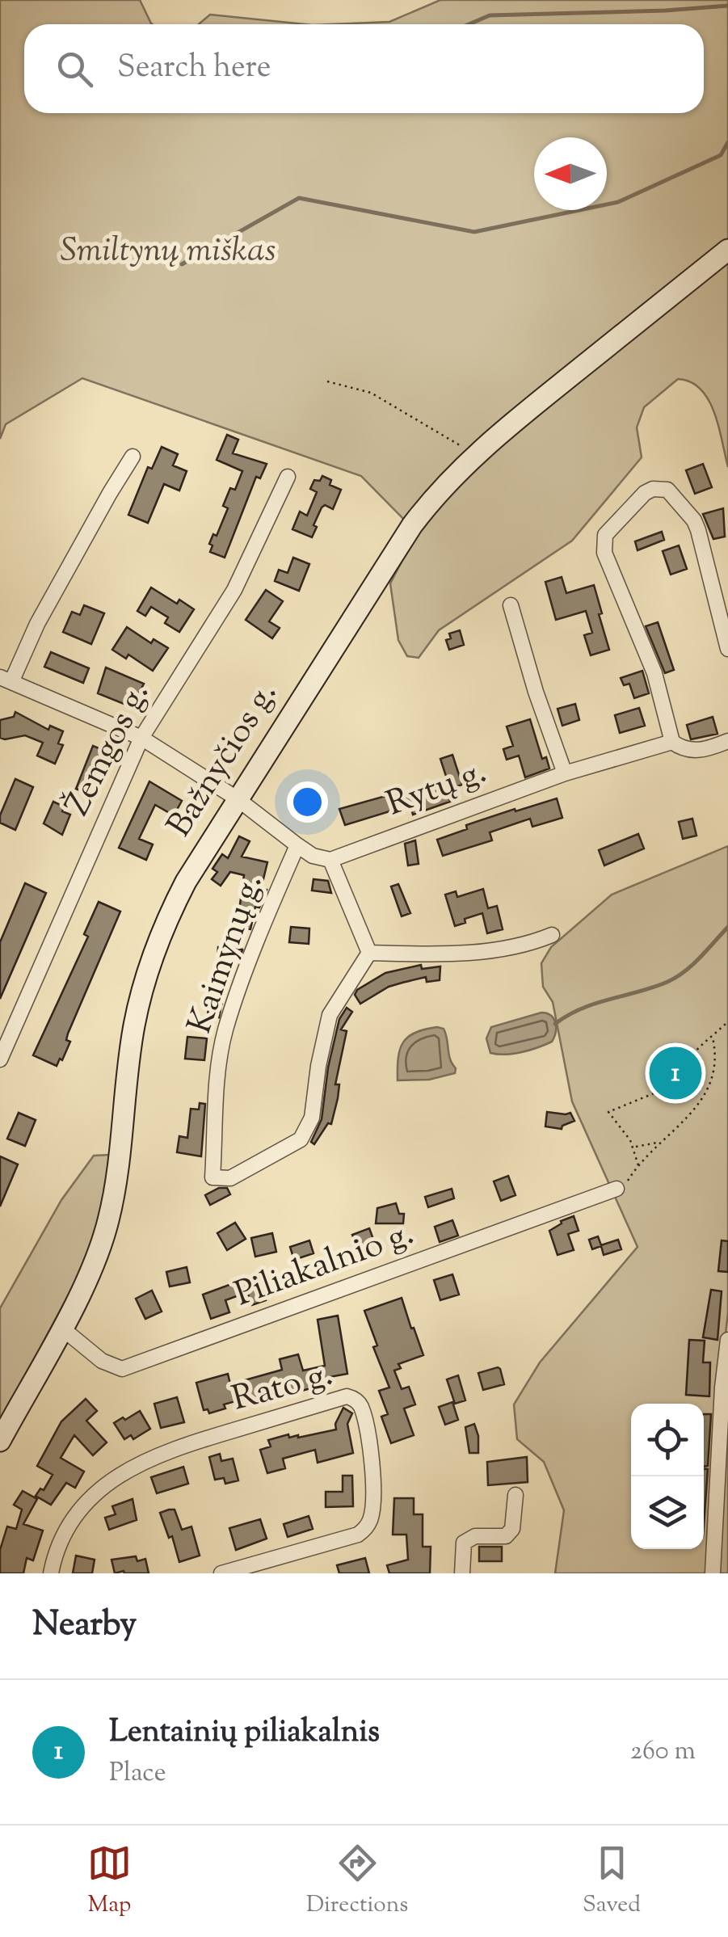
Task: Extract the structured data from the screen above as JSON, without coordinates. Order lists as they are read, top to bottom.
{
  "streets": {
    "main road": ["Bažnyčios g."],
    "street": [
      "Žemgos g.",
      "Rytų g.",
      "Kaimynų g.",
      "Piliakalnio g.",
      "Rato g."
    ]
  },
  "crossings": [
    ["Bažnyčios g.", "Piliakalnio g."]
  ],
  "parks": ["Smiltynų miškas"],
  "north": "left",
  "page": {
    "search": "Search here",
    "pins": "1",
    "heading": "Nearby",
    "list": [
      {
        "mark": "1",
        "name": "Lentainių piliakalnis",
        "note": "Place",
        "value": "260 m"
      }
    ],
    "nav": ["Map", "Directions", "Saved"]
  }
}
